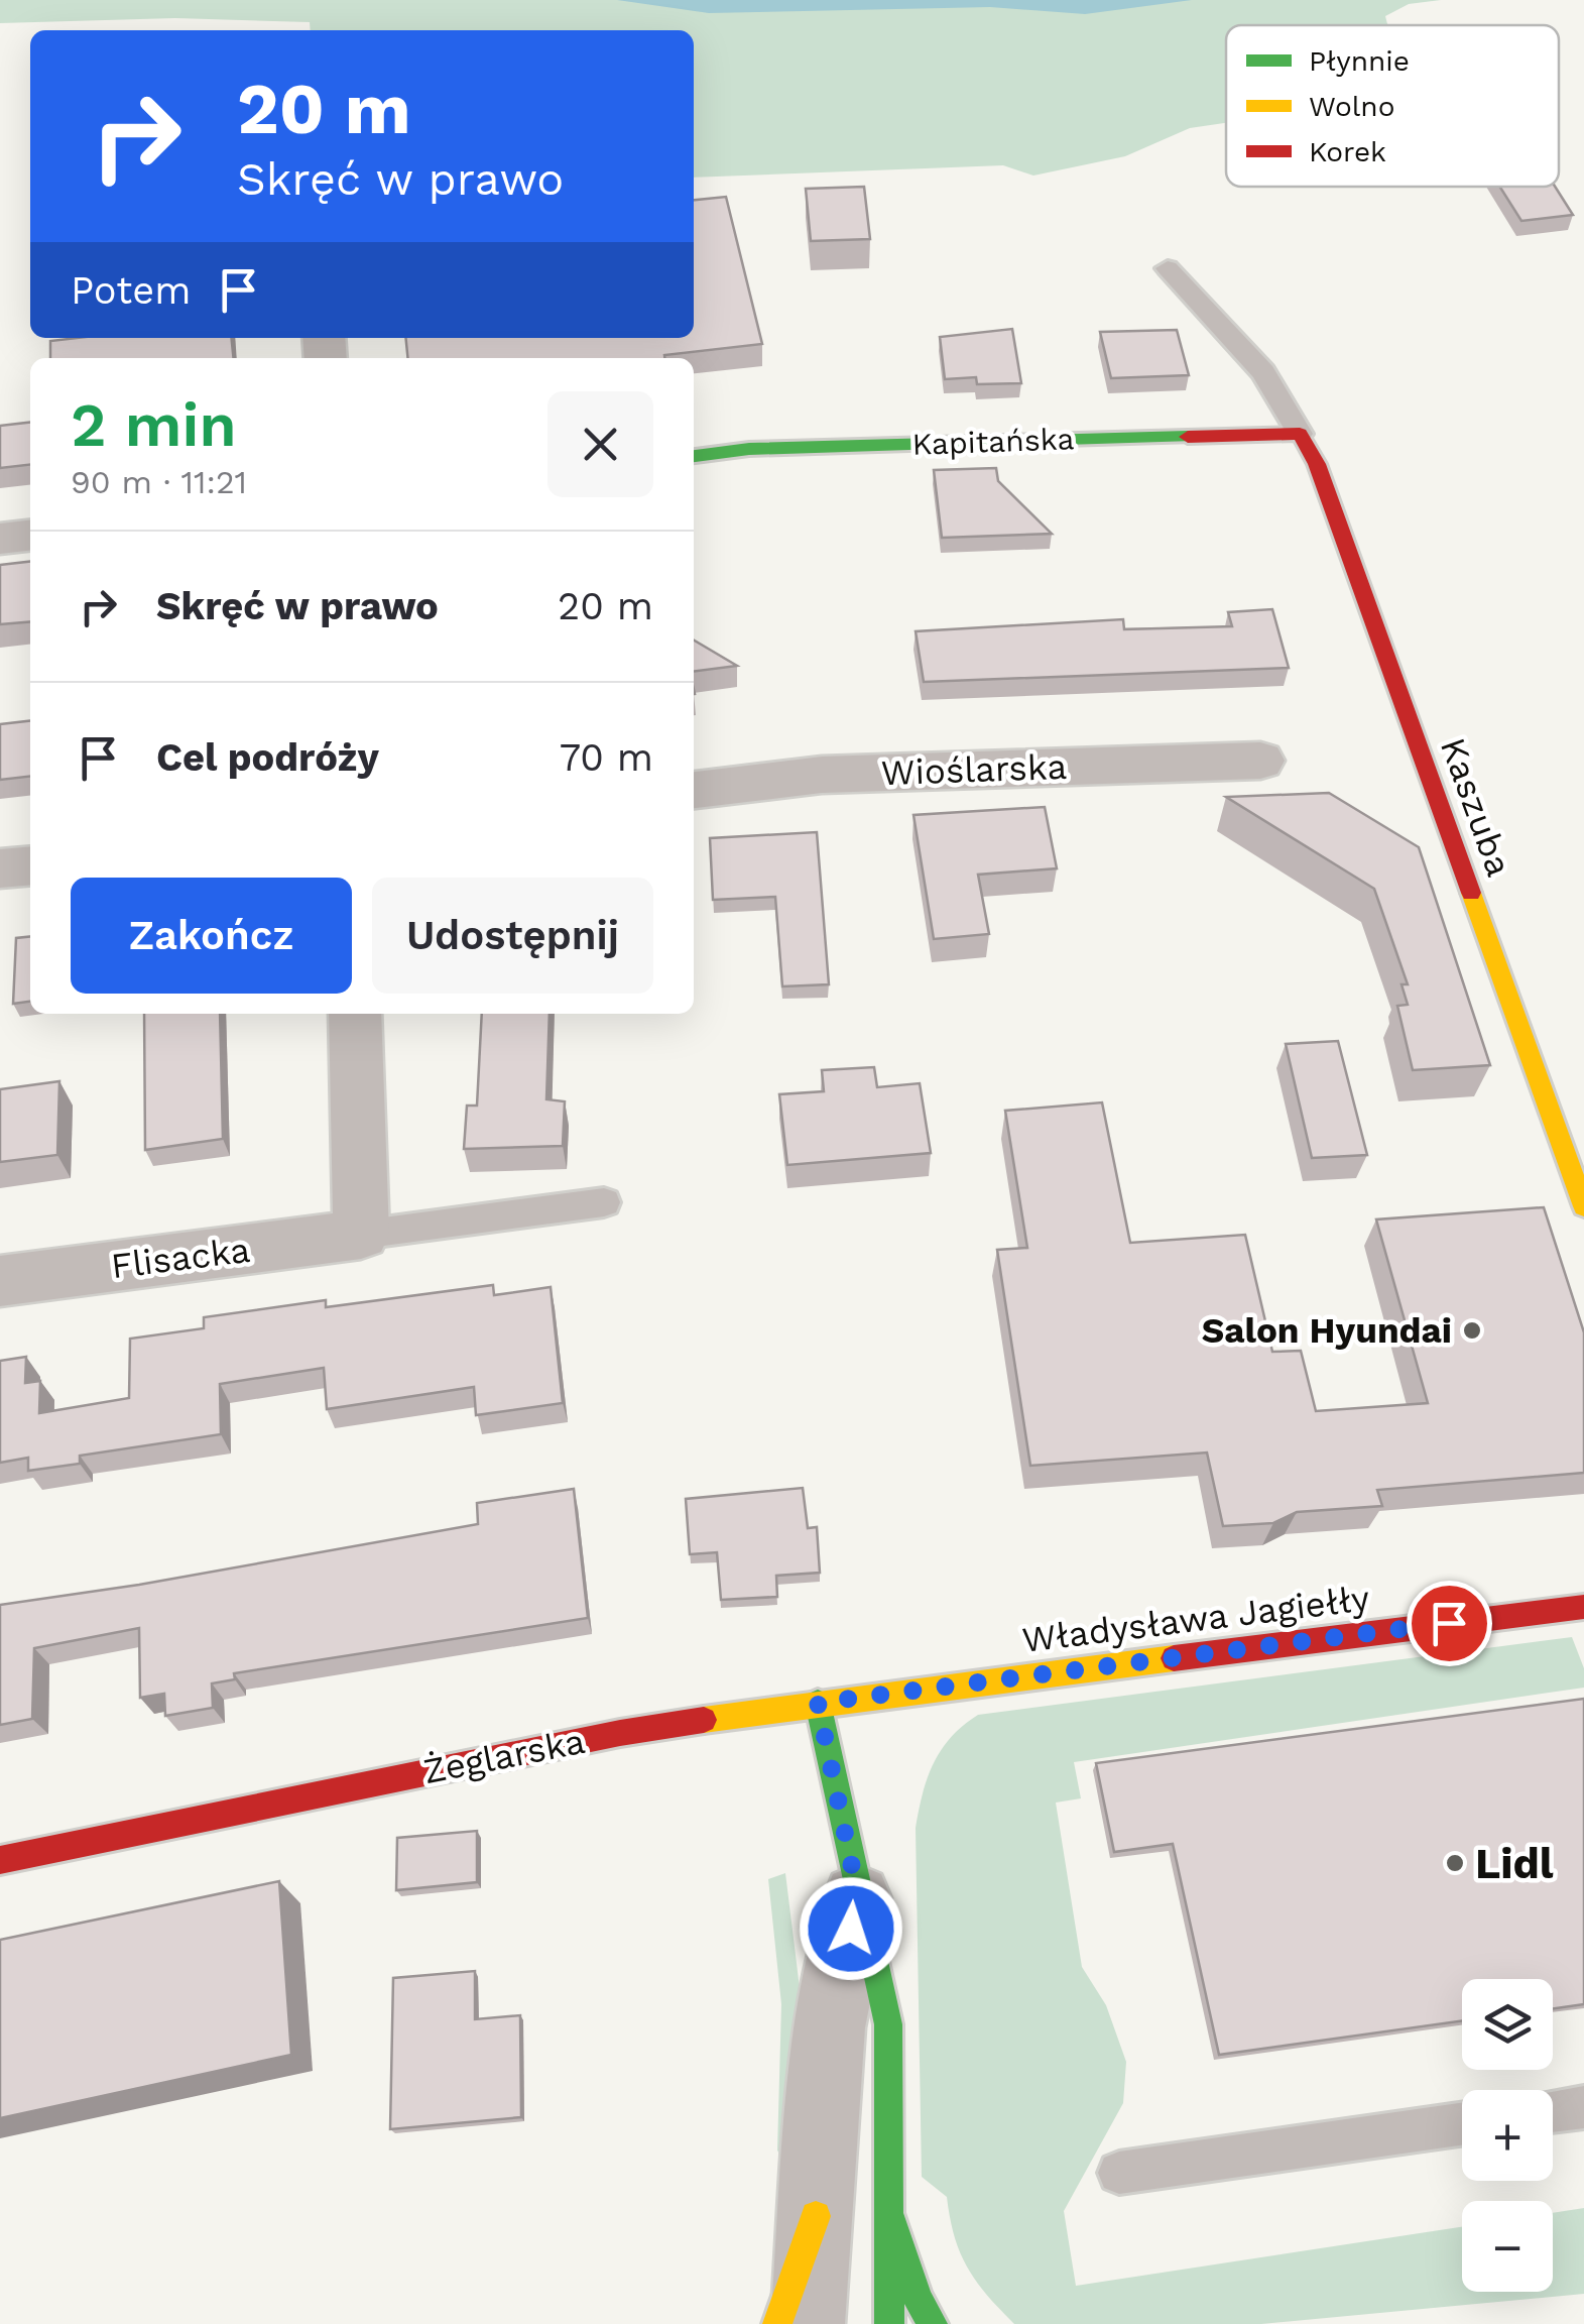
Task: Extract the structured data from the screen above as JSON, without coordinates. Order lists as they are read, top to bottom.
{
  "streets": {
    "street": [
      "Kapitańska",
      "Wioślarska",
      "Kaszuba",
      "Flisacka",
      "Władysława Jagiełły",
      "Żeglarska"
    ]
  },
  "crossings": [
    ["Kapitańska", "Kaszuba"],
    ["Władysława Jagiełły", "Żeglarska"]
  ],
  "places": ["Salon Hyundai", "Lidl"],
  "legend": ["Płynnie", "Wolno", "Korek"],
  "page": {
    "turn": ["20 m", "Skręć w prawo"],
    "then": "Potem",
    "heading": ["2 min", "90 m · 11:21"],
    "list": [
      {
        "name": "Skręć w prawo",
        "value": "20 m"
      },
      {
        "name": "Cel podróży",
        "value": "70 m"
      }
    ],
    "buttons": ["Zakończ", "Udostępnij"],
    "map_buttons": ["+", "−"]
  }
}
